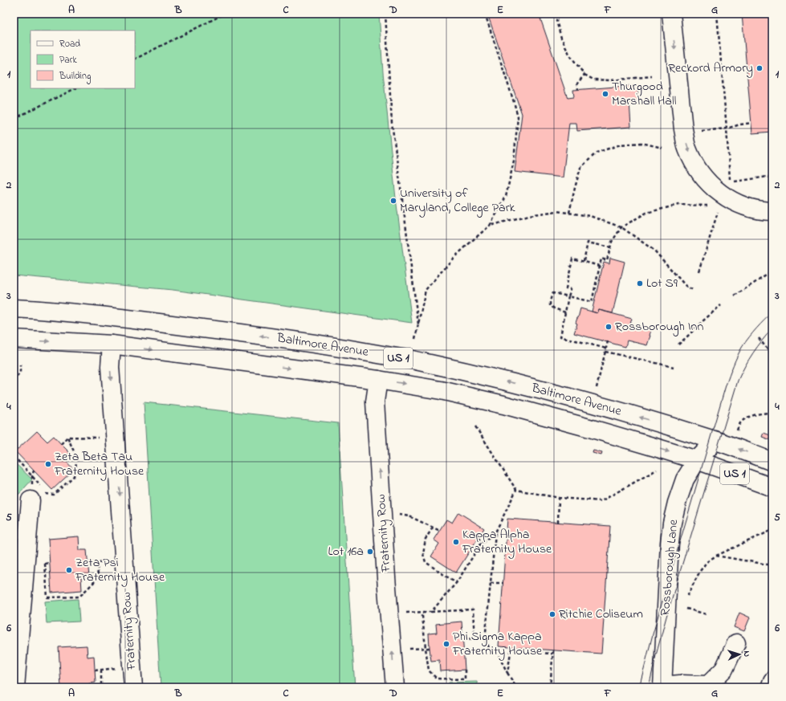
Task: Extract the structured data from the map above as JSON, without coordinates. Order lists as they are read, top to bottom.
{
  "streets": {
    "main road": [
      "Baltimore Avenue",
      "US 1",
      "Fraternity Row",
      "Rossborough Lane"
    ]
  },
  "crossings": [
    ["Baltimore Avenue", "Fraternity Row"],
    ["Baltimore Avenue", "Rossborough Lane"]
  ],
  "places": [
    "Reckord Armory",
    "Thurgood Marshall Hall",
    "University of Maryland, College Park",
    "Lot S9",
    "Rossborough Inn",
    "Zeta Beta Tau Fraternity House",
    "Kappa Alpha Fraternity House",
    "Lot 16a",
    "Zeta Psi Fraternity House",
    "Ritchie Coliseum",
    "Phi Sigma Kappa Fraternity House"
  ],
  "legend": ["Road", "Park", "Building"],
  "north": "right",
  "grid": {
    "columns": [
      "A",
      "B",
      "C",
      "D",
      "E",
      "F",
      "G"
    ],
    "rows": [
      "1",
      "2",
      "3",
      "4",
      "5",
      "6"
    ]
  }
}
